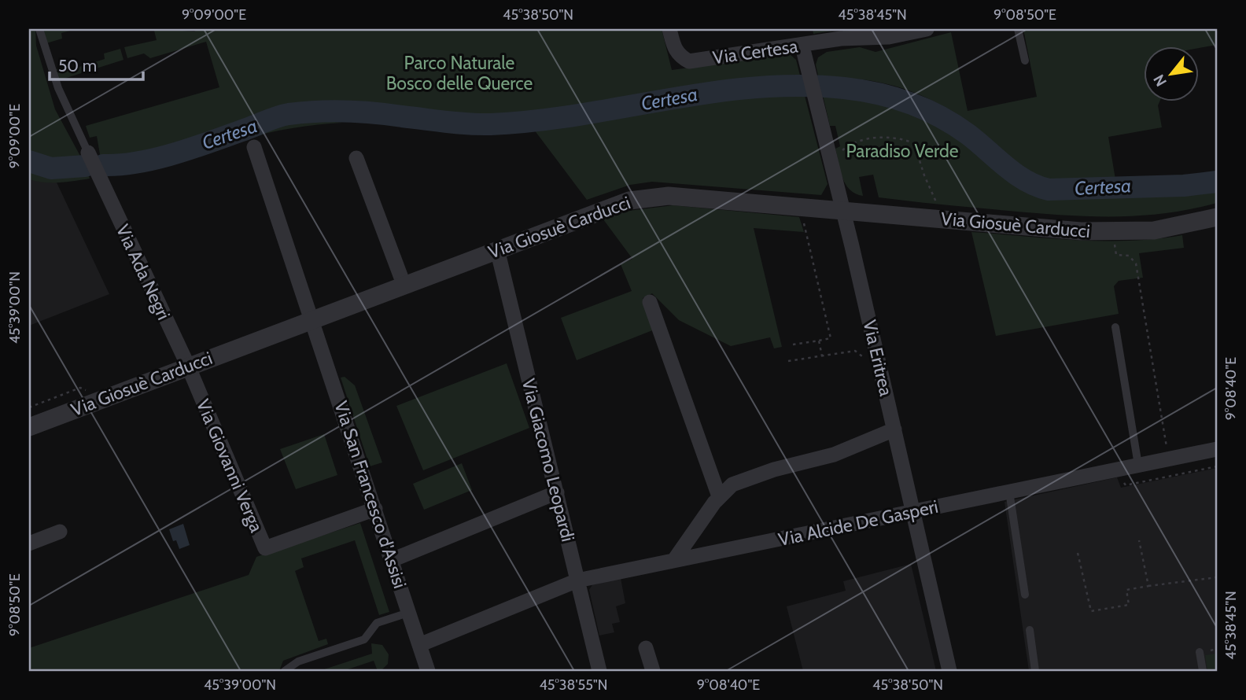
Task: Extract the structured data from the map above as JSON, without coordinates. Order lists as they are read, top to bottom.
{
  "streets": {
    "street": [
      "Via Certesa",
      "Via Giosuè Carducci",
      "Via Ada Negri",
      "Via Eritrea",
      "Via Giacomo Leopardi",
      "Via Giovanni Verga",
      "Via San Francesco d'Assisi",
      "Via Alcide De Gasperi"
    ]
  },
  "crossings": [
    ["Via Certesa", "Via Eritrea"],
    ["Via Giosuè Carducci", "Via Ada Negri"],
    ["Via Giosuè Carducci", "Via Eritrea"],
    ["Via Giosuè Carducci", "Via Giacomo Leopardi"],
    ["Via Giosuè Carducci", "Via Giovanni Verga"],
    ["Via Giosuè Carducci", "Via San Francesco d'Assisi"],
    ["Via Ada Negri", "Via Giovanni Verga"],
    ["Via Eritrea", "Via Alcide De Gasperi"],
    ["Via Giacomo Leopardi", "Via Alcide De Gasperi"],
    ["Via Giovanni Verga", "Via San Francesco d'Assisi"],
    ["Via San Francesco d'Assisi", "Via Alcide De Gasperi"]
  ],
  "water": ["Certesa"],
  "parks": ["Parco Naturale Bosco delle Querce", "Paradiso Verde"],
  "scale_bar": "50 m",
  "north": "bottom left",
  "coordinates": [
    "9°09'00\"E",
    "45°38'50\"N",
    "45°38'45\"N",
    "9°08'50\"E",
    "45°39'00\"N",
    "9°08'40\"E",
    "45°38'55\"N"
  ]
}
